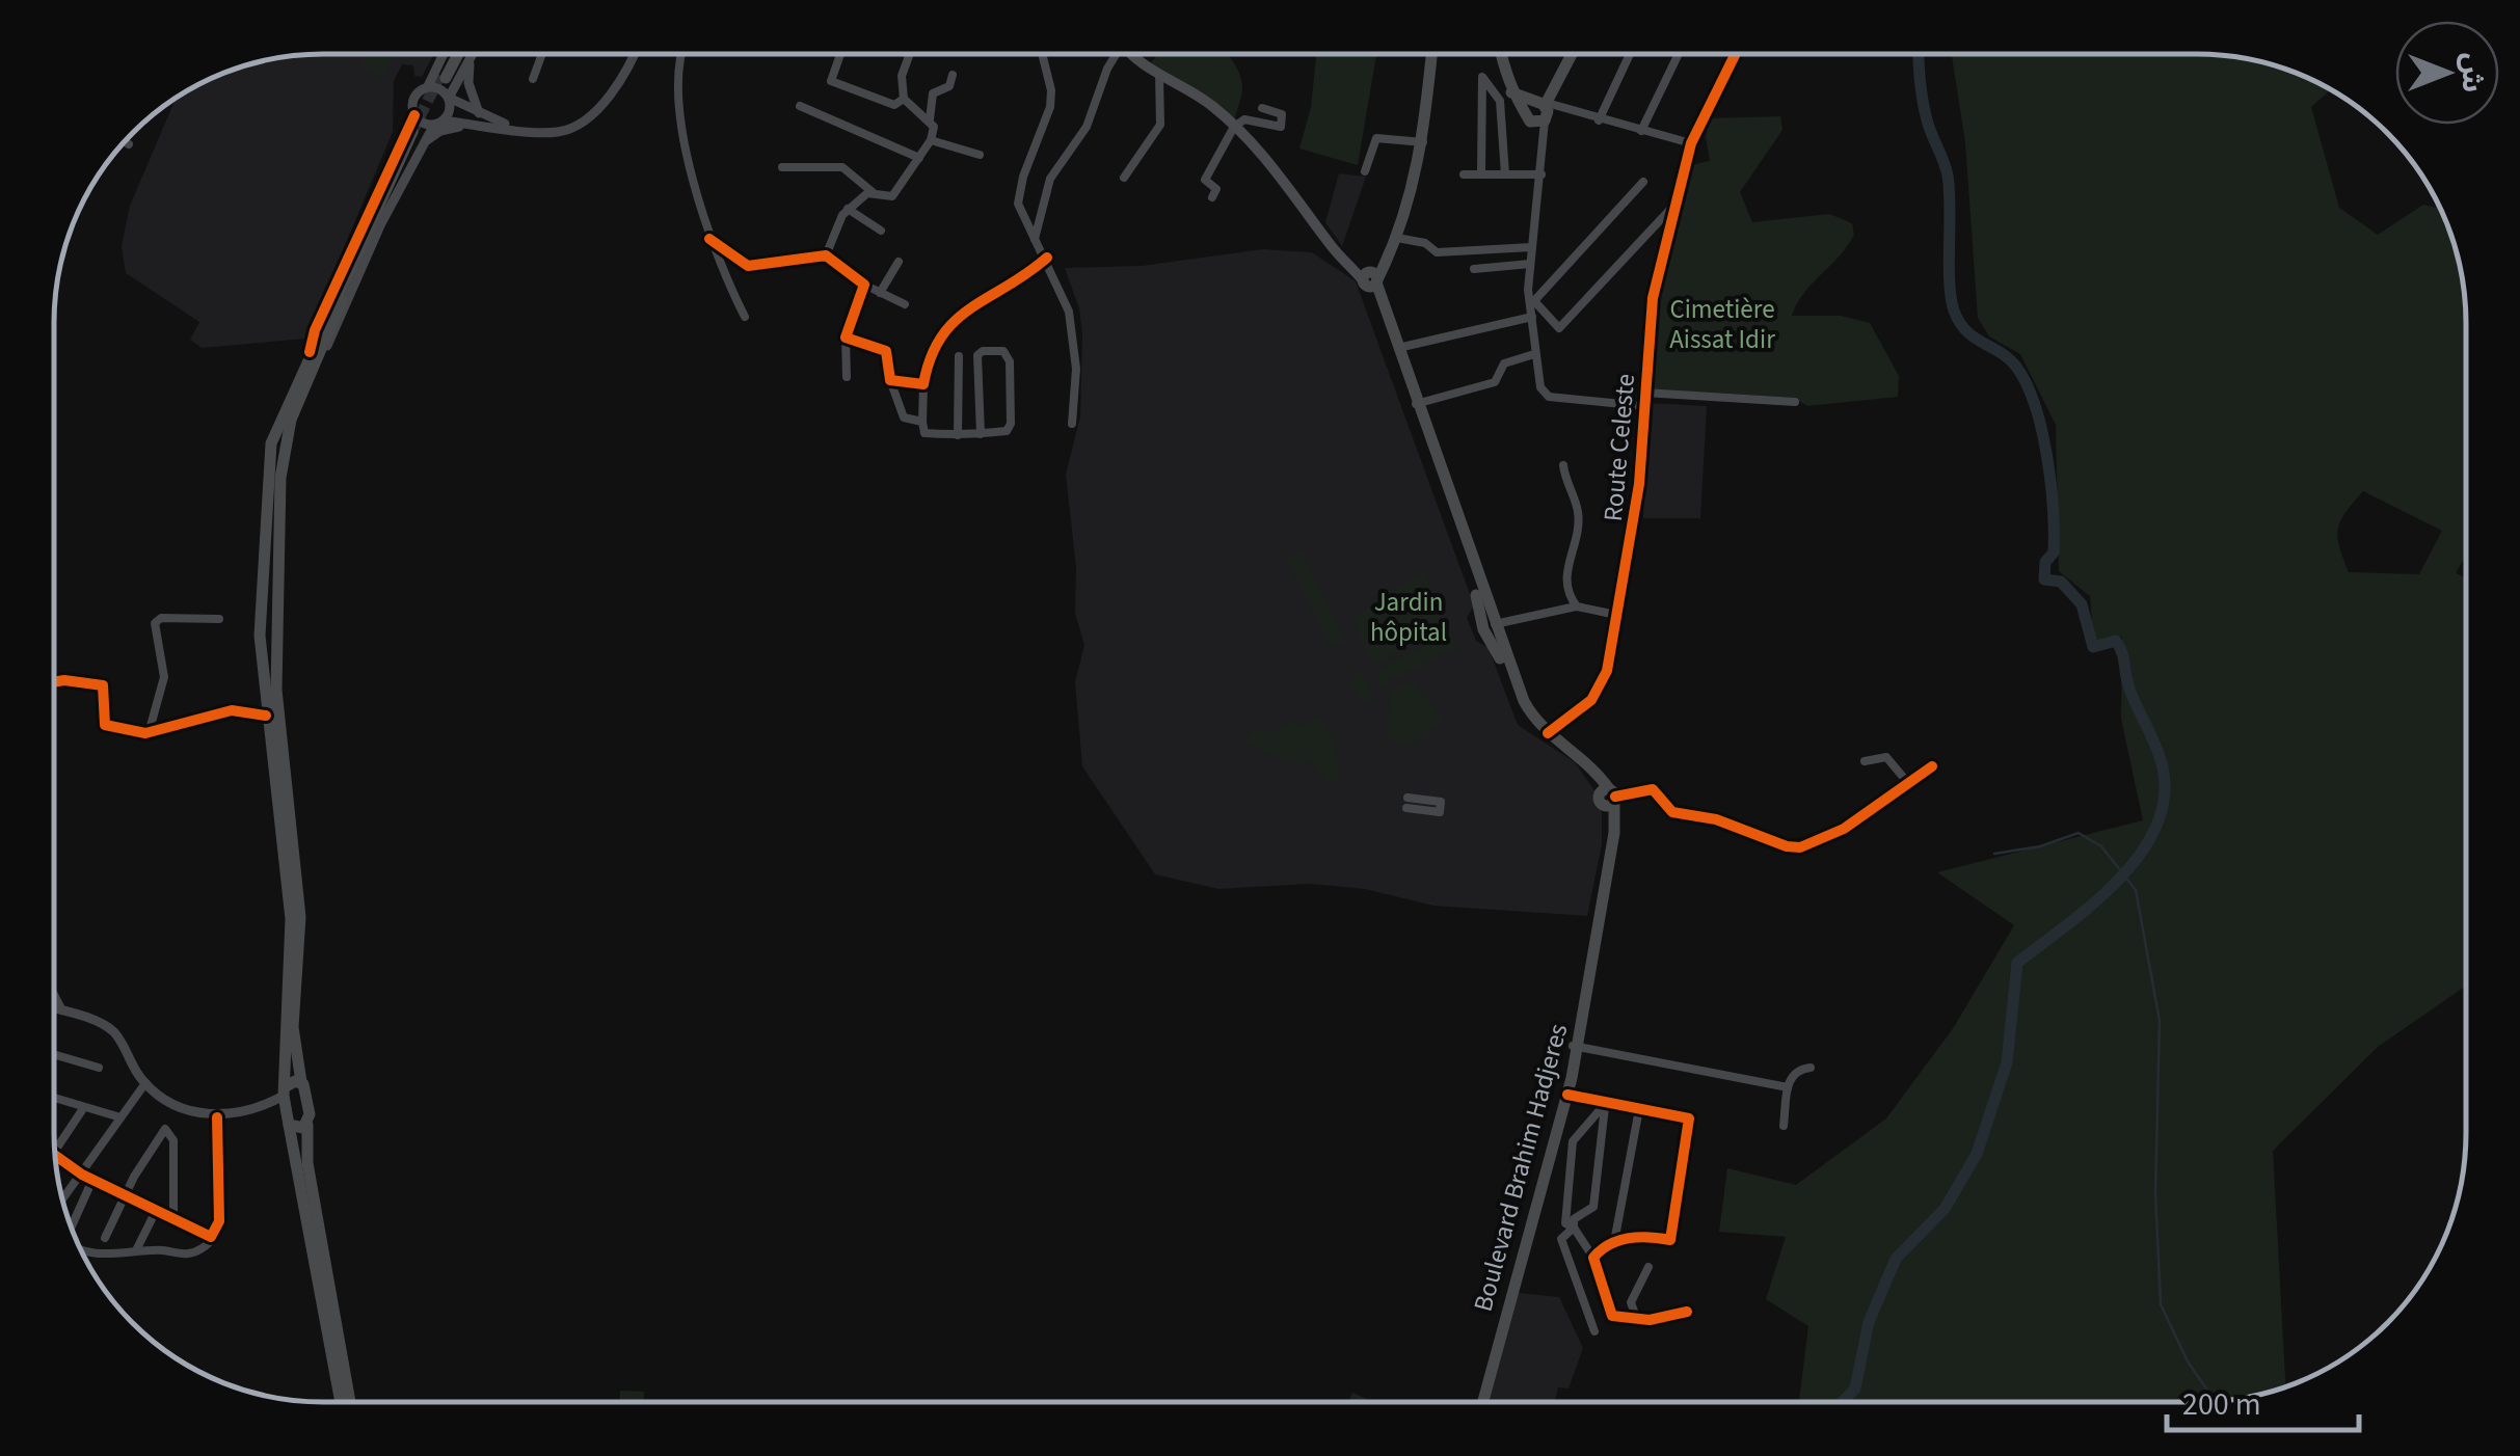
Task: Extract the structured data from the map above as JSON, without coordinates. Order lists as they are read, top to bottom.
{
  "streets": {
    "main road": ["Boulevard Brahim Hadjeres"],
    "street": ["Route Celeste"]
  },
  "parks": ["Cimetière Aissat Idir", "Jardin hôpital"],
  "scale_bar": "200 m",
  "north": "right"
}
